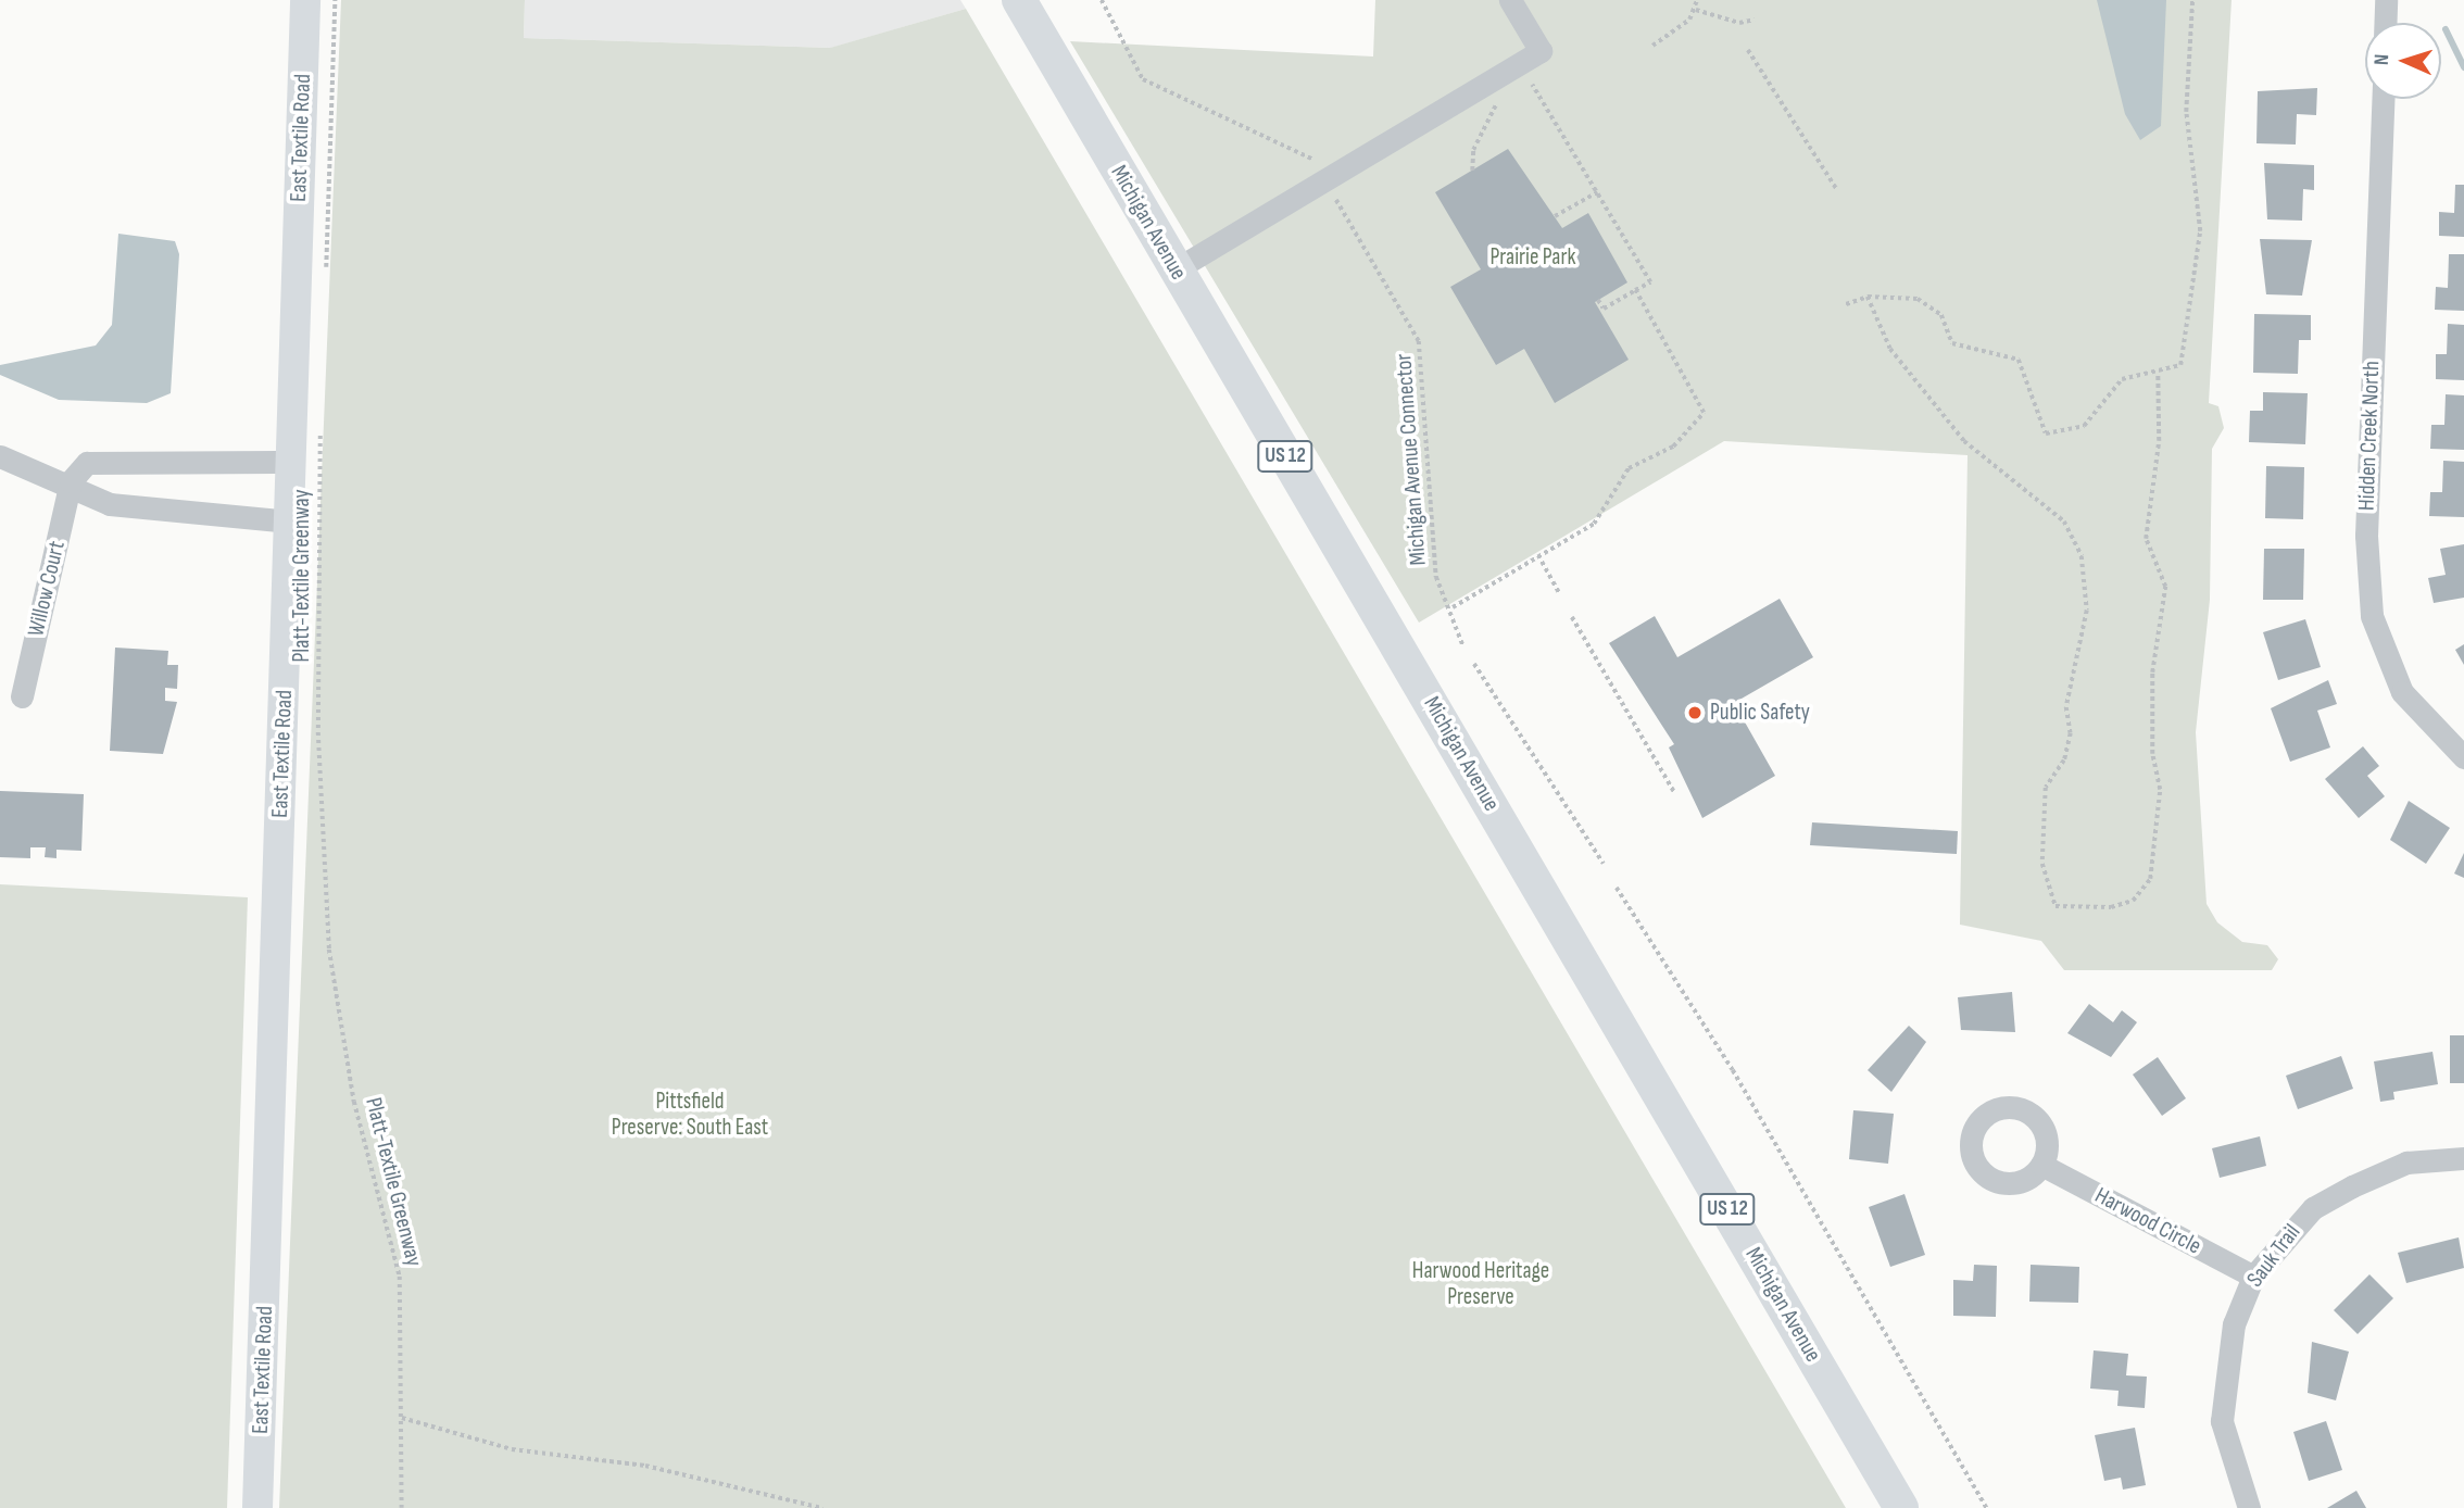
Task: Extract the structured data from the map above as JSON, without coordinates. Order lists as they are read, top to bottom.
{
  "streets": {
    "highway": ["Michigan Avenue", "US 12"],
    "main road": ["East Textile Road"],
    "street": [
      "Hidden Creek North",
      "Willow Court",
      "Harwood Circle",
      "Sauk Trail"
    ],
    "path": ["Michigan Avenue Connector", "Platt-Textile Greenway"]
  },
  "crossings": [
    ["Harwood Circle", "Sauk Trail"]
  ],
  "parks": ["Prairie Park", "Pittsfield Preserve: South East", "Harwood Heritage Preserve"],
  "places": ["Public Safety"],
  "north": "left"
}
